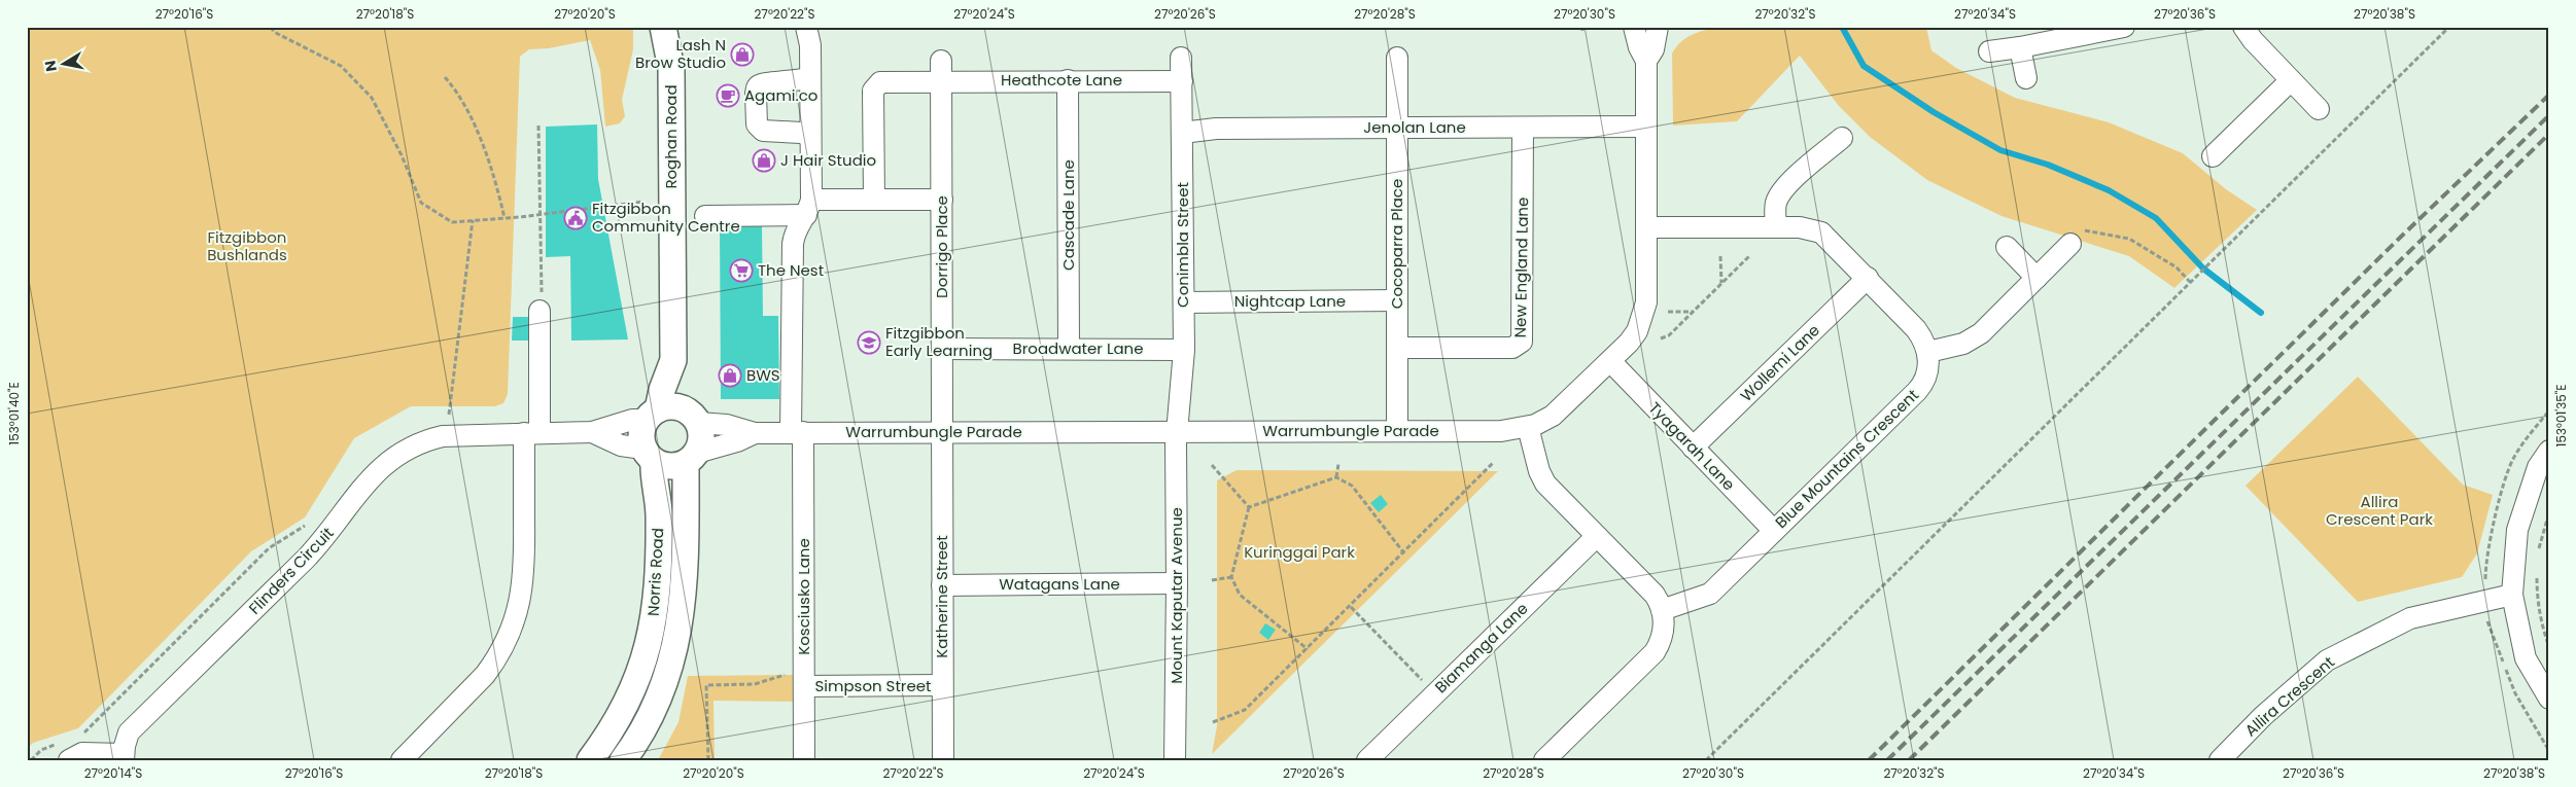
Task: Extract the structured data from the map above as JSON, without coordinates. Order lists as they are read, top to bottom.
{
  "streets": {
    "main road": ["Roghan Road", "Norris Road"],
    "street": [
      "Heathcote Lane",
      "Jenolan Lane",
      "Cascade Lane",
      "Cocoparra Place",
      "Conimbla Street",
      "Dorrigo Place",
      "New England Lane",
      "Nightcap Lane",
      "Broadwater Lane",
      "Wollemi Lane",
      "Warrumbungle Parade",
      "Tyagarah Lane",
      "Blue Mountains Crescent",
      "Flinders Circuit",
      "Watagans Lane",
      "Mount Kaputar Avenue",
      "Kosciusko Lane",
      "Katherine Street",
      "Biamanga Lane",
      "Simpson Street",
      "Allira Crescent"
    ]
  },
  "crossings": [
    ["Heathcote Lane", "Cascade Lane"],
    ["Heathcote Lane", "Conimbla Street"],
    ["Heathcote Lane", "Dorrigo Place"],
    ["Jenolan Lane", "Cocoparra Place"],
    ["Jenolan Lane", "Conimbla Street"],
    ["Jenolan Lane", "New England Lane"],
    ["Jenolan Lane", "Warrumbungle Parade"],
    ["Roghan Road", "Warrumbungle Parade"],
    ["Roghan Road", "Flinders Circuit"],
    ["Roghan Road", "Norris Road"],
    ["Cascade Lane", "Broadwater Lane"],
    ["Cocoparra Place", "New England Lane"],
    ["Cocoparra Place", "Nightcap Lane"],
    ["Cocoparra Place", "Warrumbungle Parade"],
    ["Conimbla Street", "Nightcap Lane"],
    ["Conimbla Street", "Broadwater Lane"],
    ["Conimbla Street", "Warrumbungle Parade"],
    ["Conimbla Street", "Mount Kaputar Avenue"],
    ["Dorrigo Place", "Broadwater Lane"],
    ["Dorrigo Place", "Warrumbungle Parade"],
    ["Dorrigo Place", "Katherine Street"],
    ["Wollemi Lane", "Tyagarah Lane"],
    ["Warrumbungle Parade", "Tyagarah Lane"],
    ["Warrumbungle Parade", "Flinders Circuit"],
    ["Warrumbungle Parade", "Norris Road"],
    ["Warrumbungle Parade", "Mount Kaputar Avenue"],
    ["Warrumbungle Parade", "Kosciusko Lane"],
    ["Warrumbungle Parade", "Katherine Street"],
    ["Tyagarah Lane", "Blue Mountains Crescent"],
    ["Flinders Circuit", "Norris Road"],
    ["Watagans Lane", "Mount Kaputar Avenue"],
    ["Watagans Lane", "Katherine Street"],
    ["Kosciusko Lane", "Simpson Street"],
    ["Katherine Street", "Simpson Street"]
  ],
  "parks": ["Fitzgibbon Bushlands", "Allira Crescent Park", "Kuringgai Park"],
  "places": {
    "shop": ["Lash N Brow Studio", "J Hair Studio", "BWS"],
    "cafe": ["Agami.co"],
    "public building": ["Fitzgibbon Community Centre"],
    "supermarket": ["The Nest"],
    "school or university": ["Fitzgibbon Early Learning"]
  },
  "north": "left",
  "coordinates": [
    "27°20'16\"S",
    "27°20'18\"S",
    "27°20'20\"S",
    "27°20'22\"S",
    "27°20'24\"S",
    "27°20'26\"S",
    "27°20'28\"S",
    "27°20'30\"S",
    "27°20'32\"S",
    "27°20'34\"S",
    "27°20'36\"S",
    "27°20'38\"S",
    "153°01'40\"E",
    "153°01'35\"E",
    "27°20'14\"S"
  ]
}
